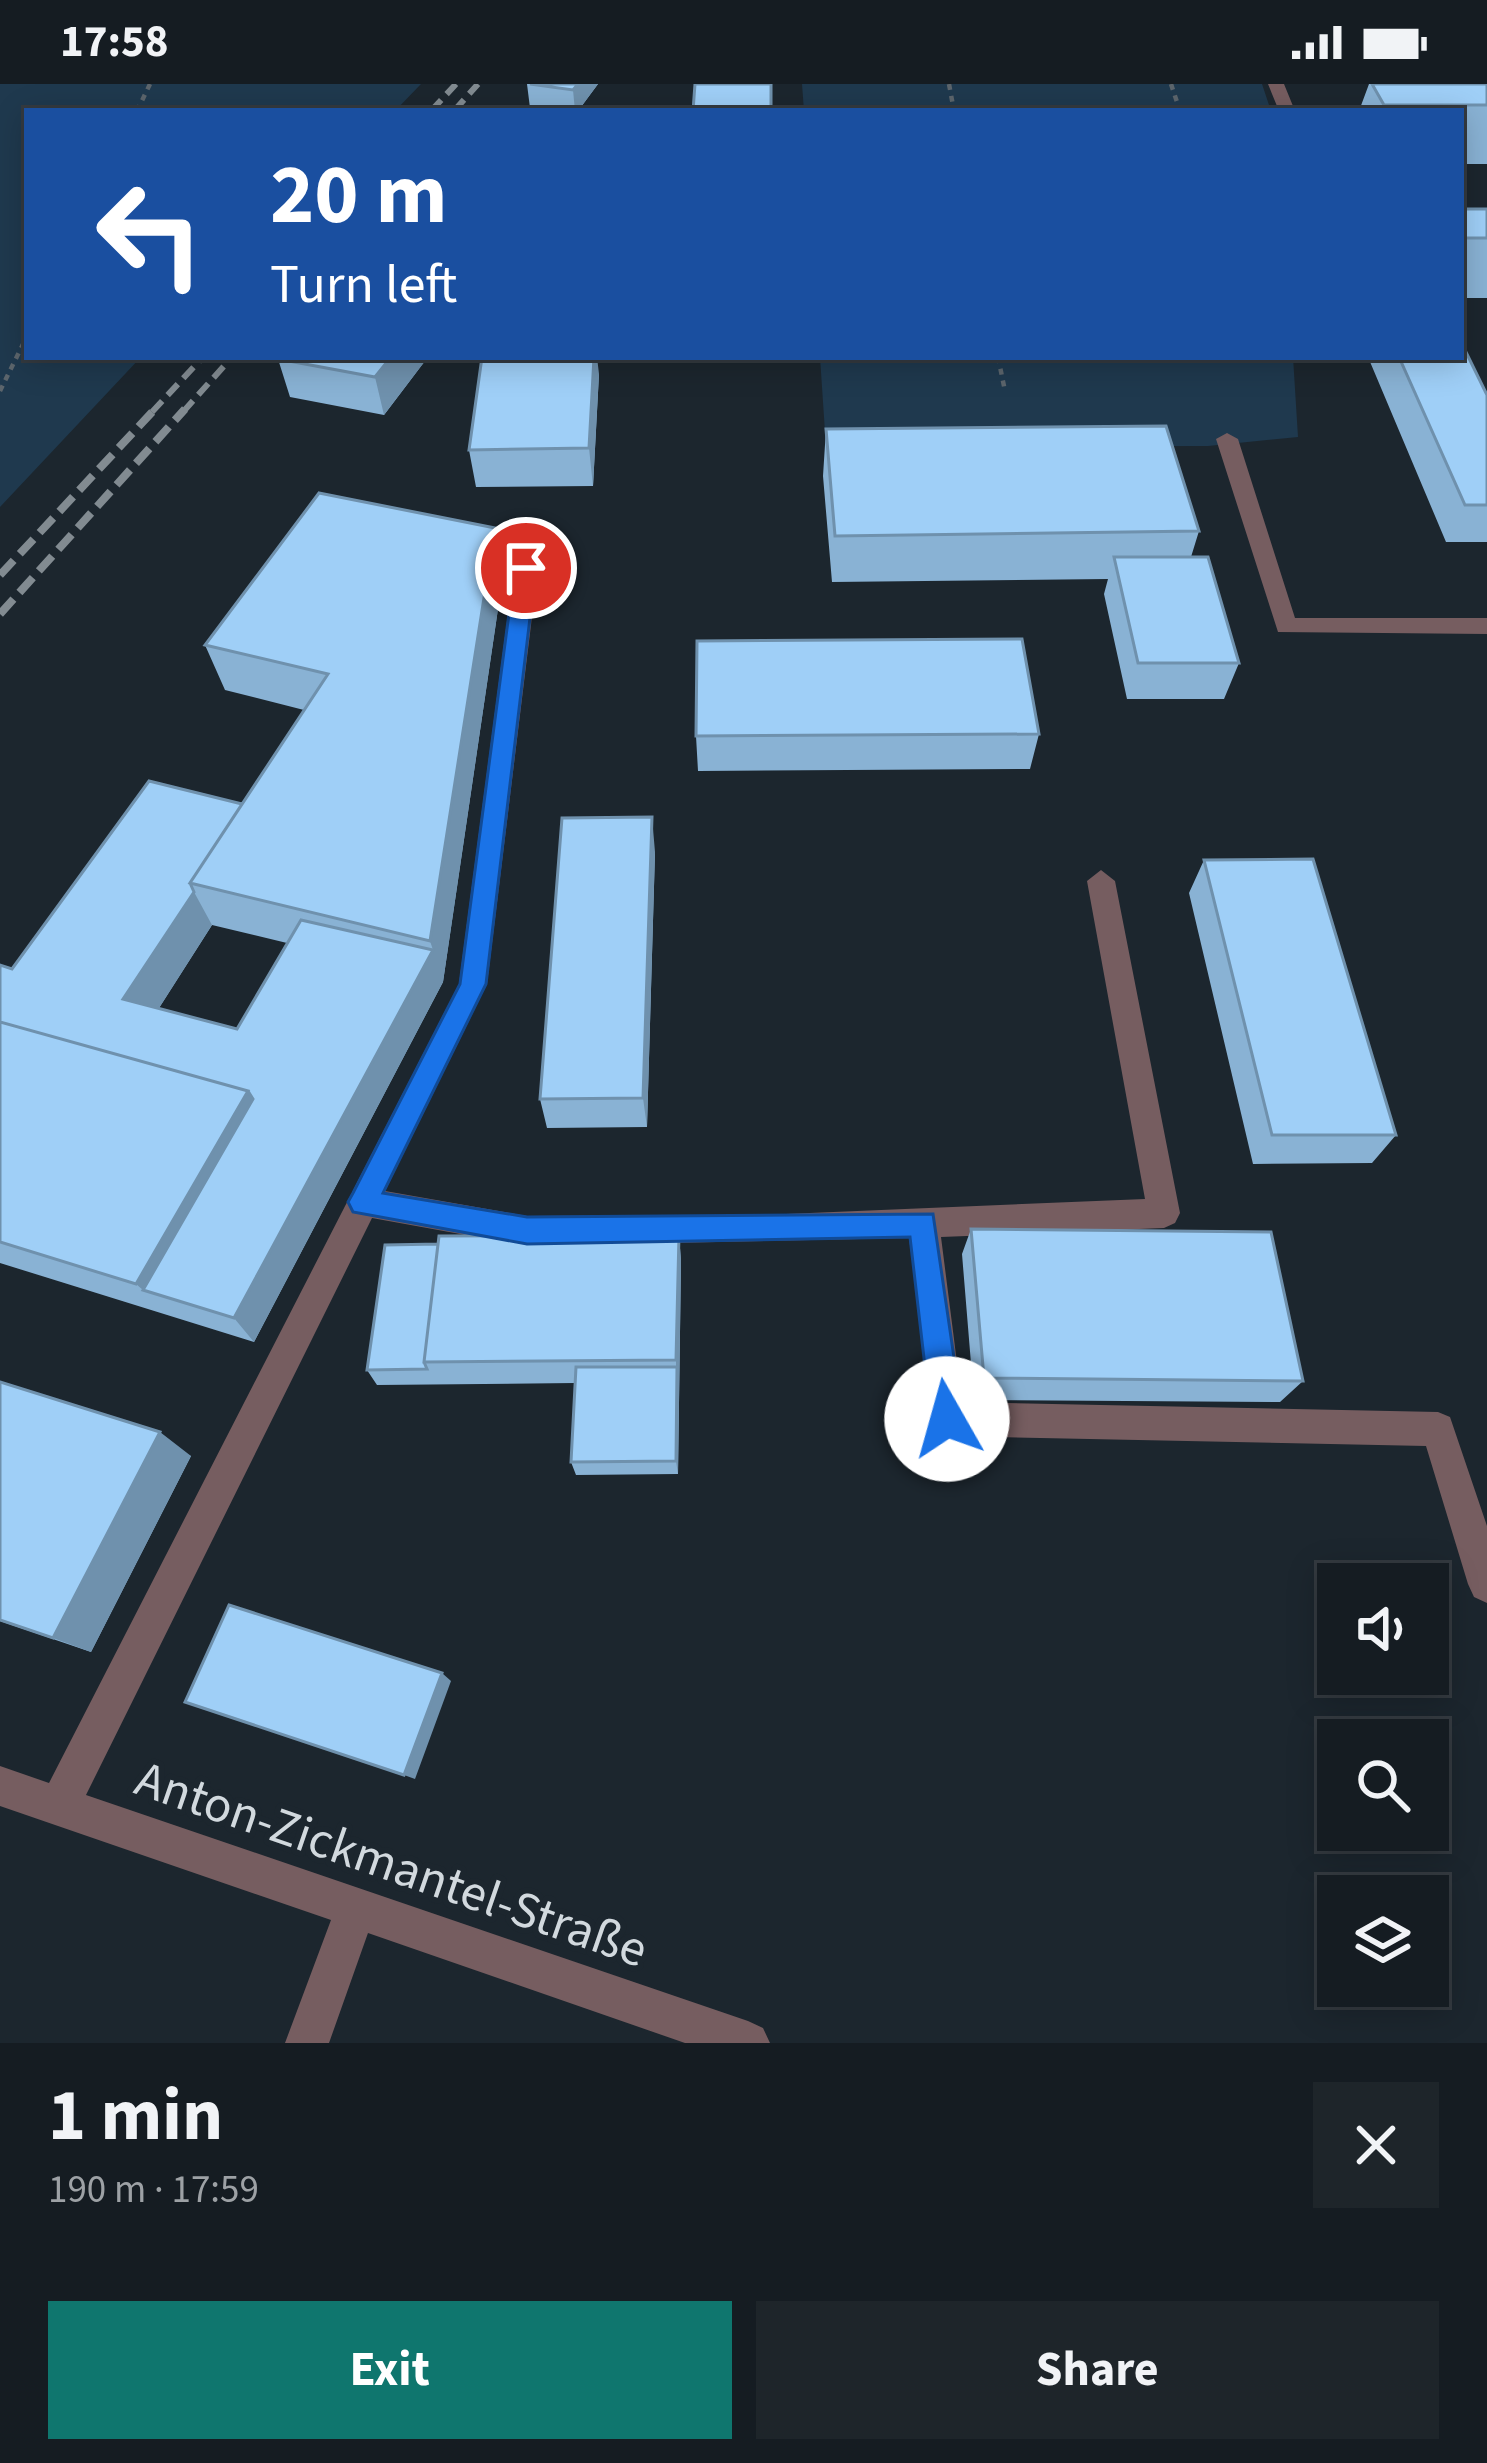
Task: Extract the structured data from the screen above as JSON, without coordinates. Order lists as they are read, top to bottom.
{
  "streets": {
    "street": ["Anton-Zickmantel-Straße"]
  },
  "page": {
    "status": "17:58",
    "turn": ["20 m", "Turn left"],
    "heading": ["1 min", "190 m · 17:59"],
    "buttons": ["Exit", "Share"]
  }
}
